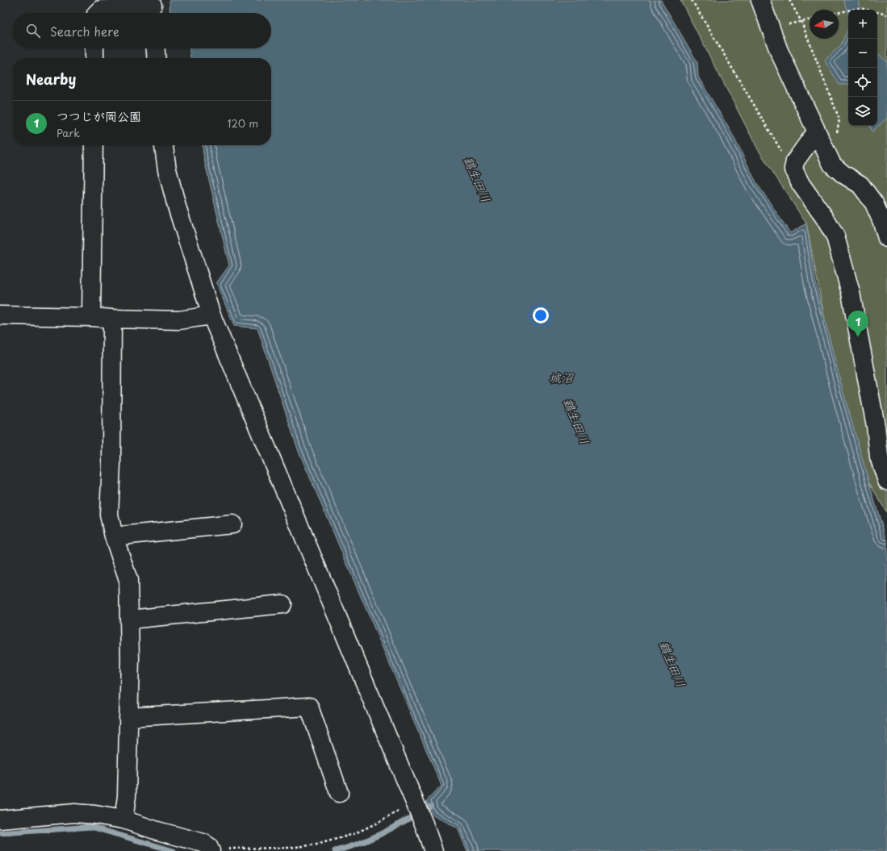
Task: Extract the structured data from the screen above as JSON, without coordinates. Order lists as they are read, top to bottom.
{
  "water": ["鶴生田川", "城沼"],
  "north": "left",
  "page": {
    "map_buttons": ["+", "−"],
    "search": "Search here",
    "heading": "Nearby",
    "list": [
      {
        "mark": "1",
        "name": "つつじが岡公園",
        "note": "Park",
        "value": "120 m"
      }
    ],
    "pins": "1"
  }
}
